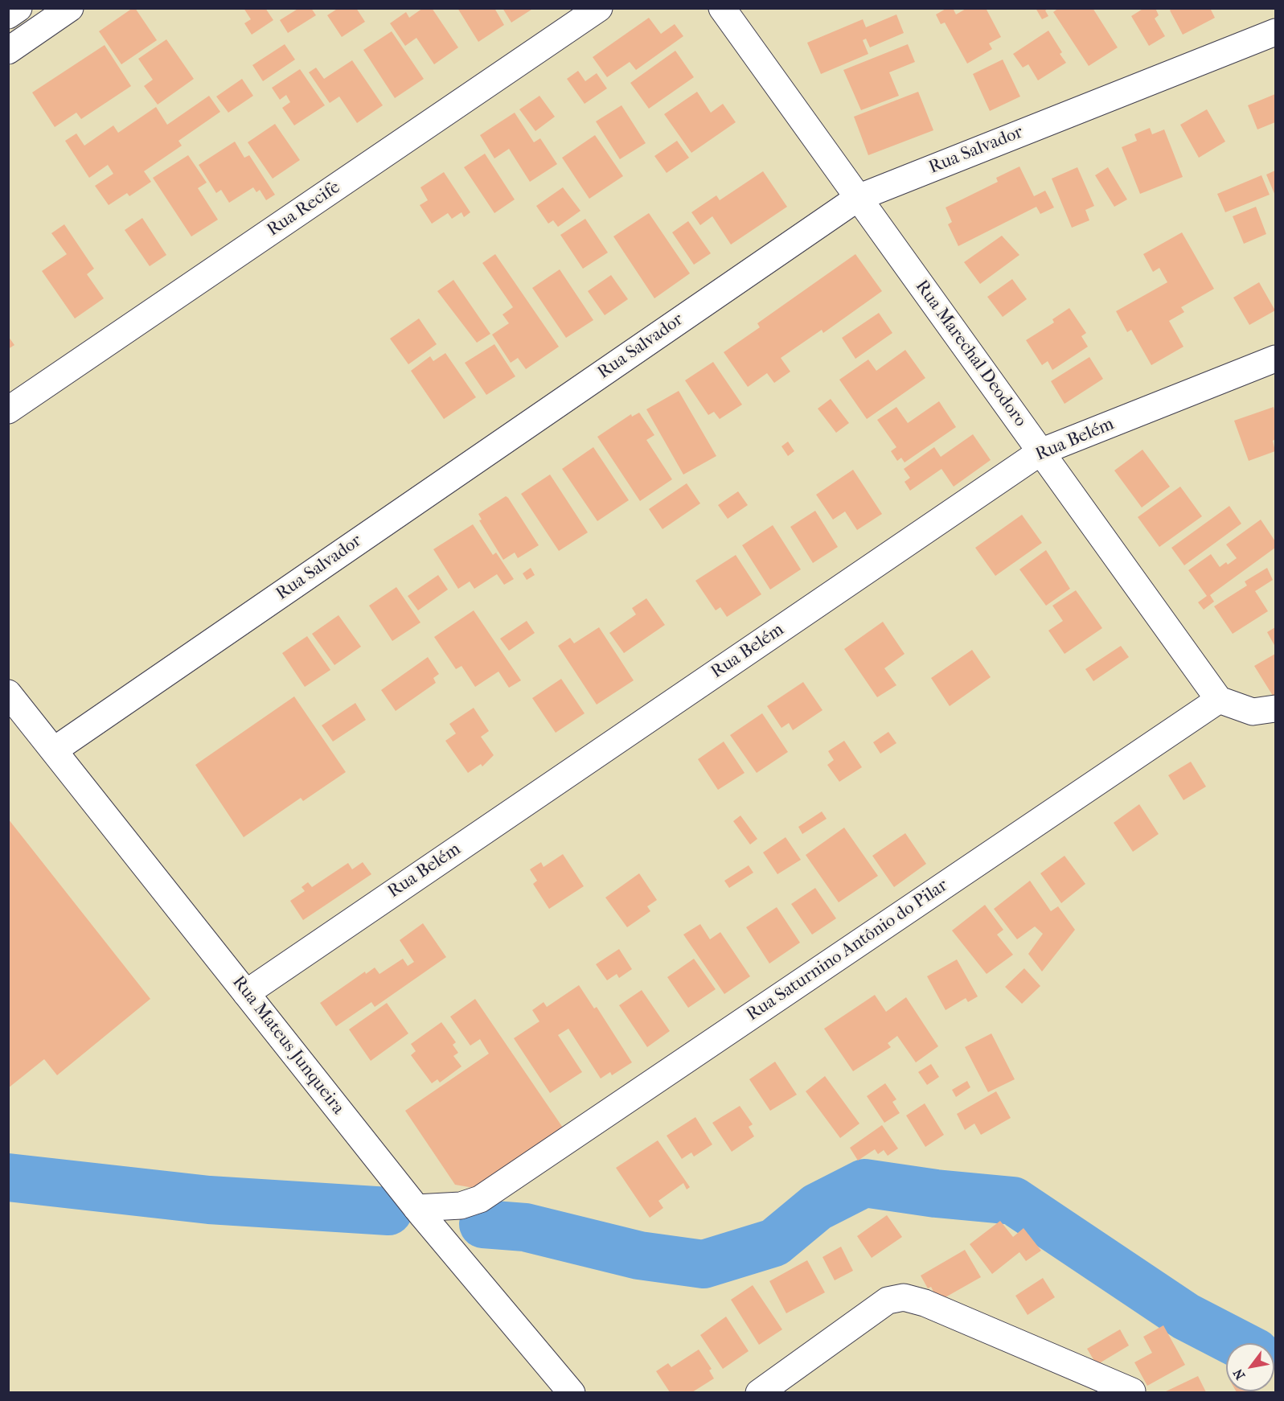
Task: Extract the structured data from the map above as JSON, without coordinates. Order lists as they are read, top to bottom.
{
  "streets": {
    "street": [
      "Rua Salvador",
      "Rua Recife",
      "Rua Marechal Deodoro",
      "Rua Belém",
      "Rua Saturnino Antônio do Pilar",
      "Rua Mateus Junqueira"
    ]
  },
  "crossings": [
    ["Rua Salvador", "Rua Marechal Deodoro"],
    ["Rua Salvador", "Rua Mateus Junqueira"],
    ["Rua Marechal Deodoro", "Rua Belém"],
    ["Rua Marechal Deodoro", "Rua Saturnino Antônio do Pilar"],
    ["Rua Belém", "Rua Mateus Junqueira"],
    ["Rua Saturnino Antônio do Pilar", "Rua Mateus Junqueira"]
  ],
  "north": "bottom left"
}
